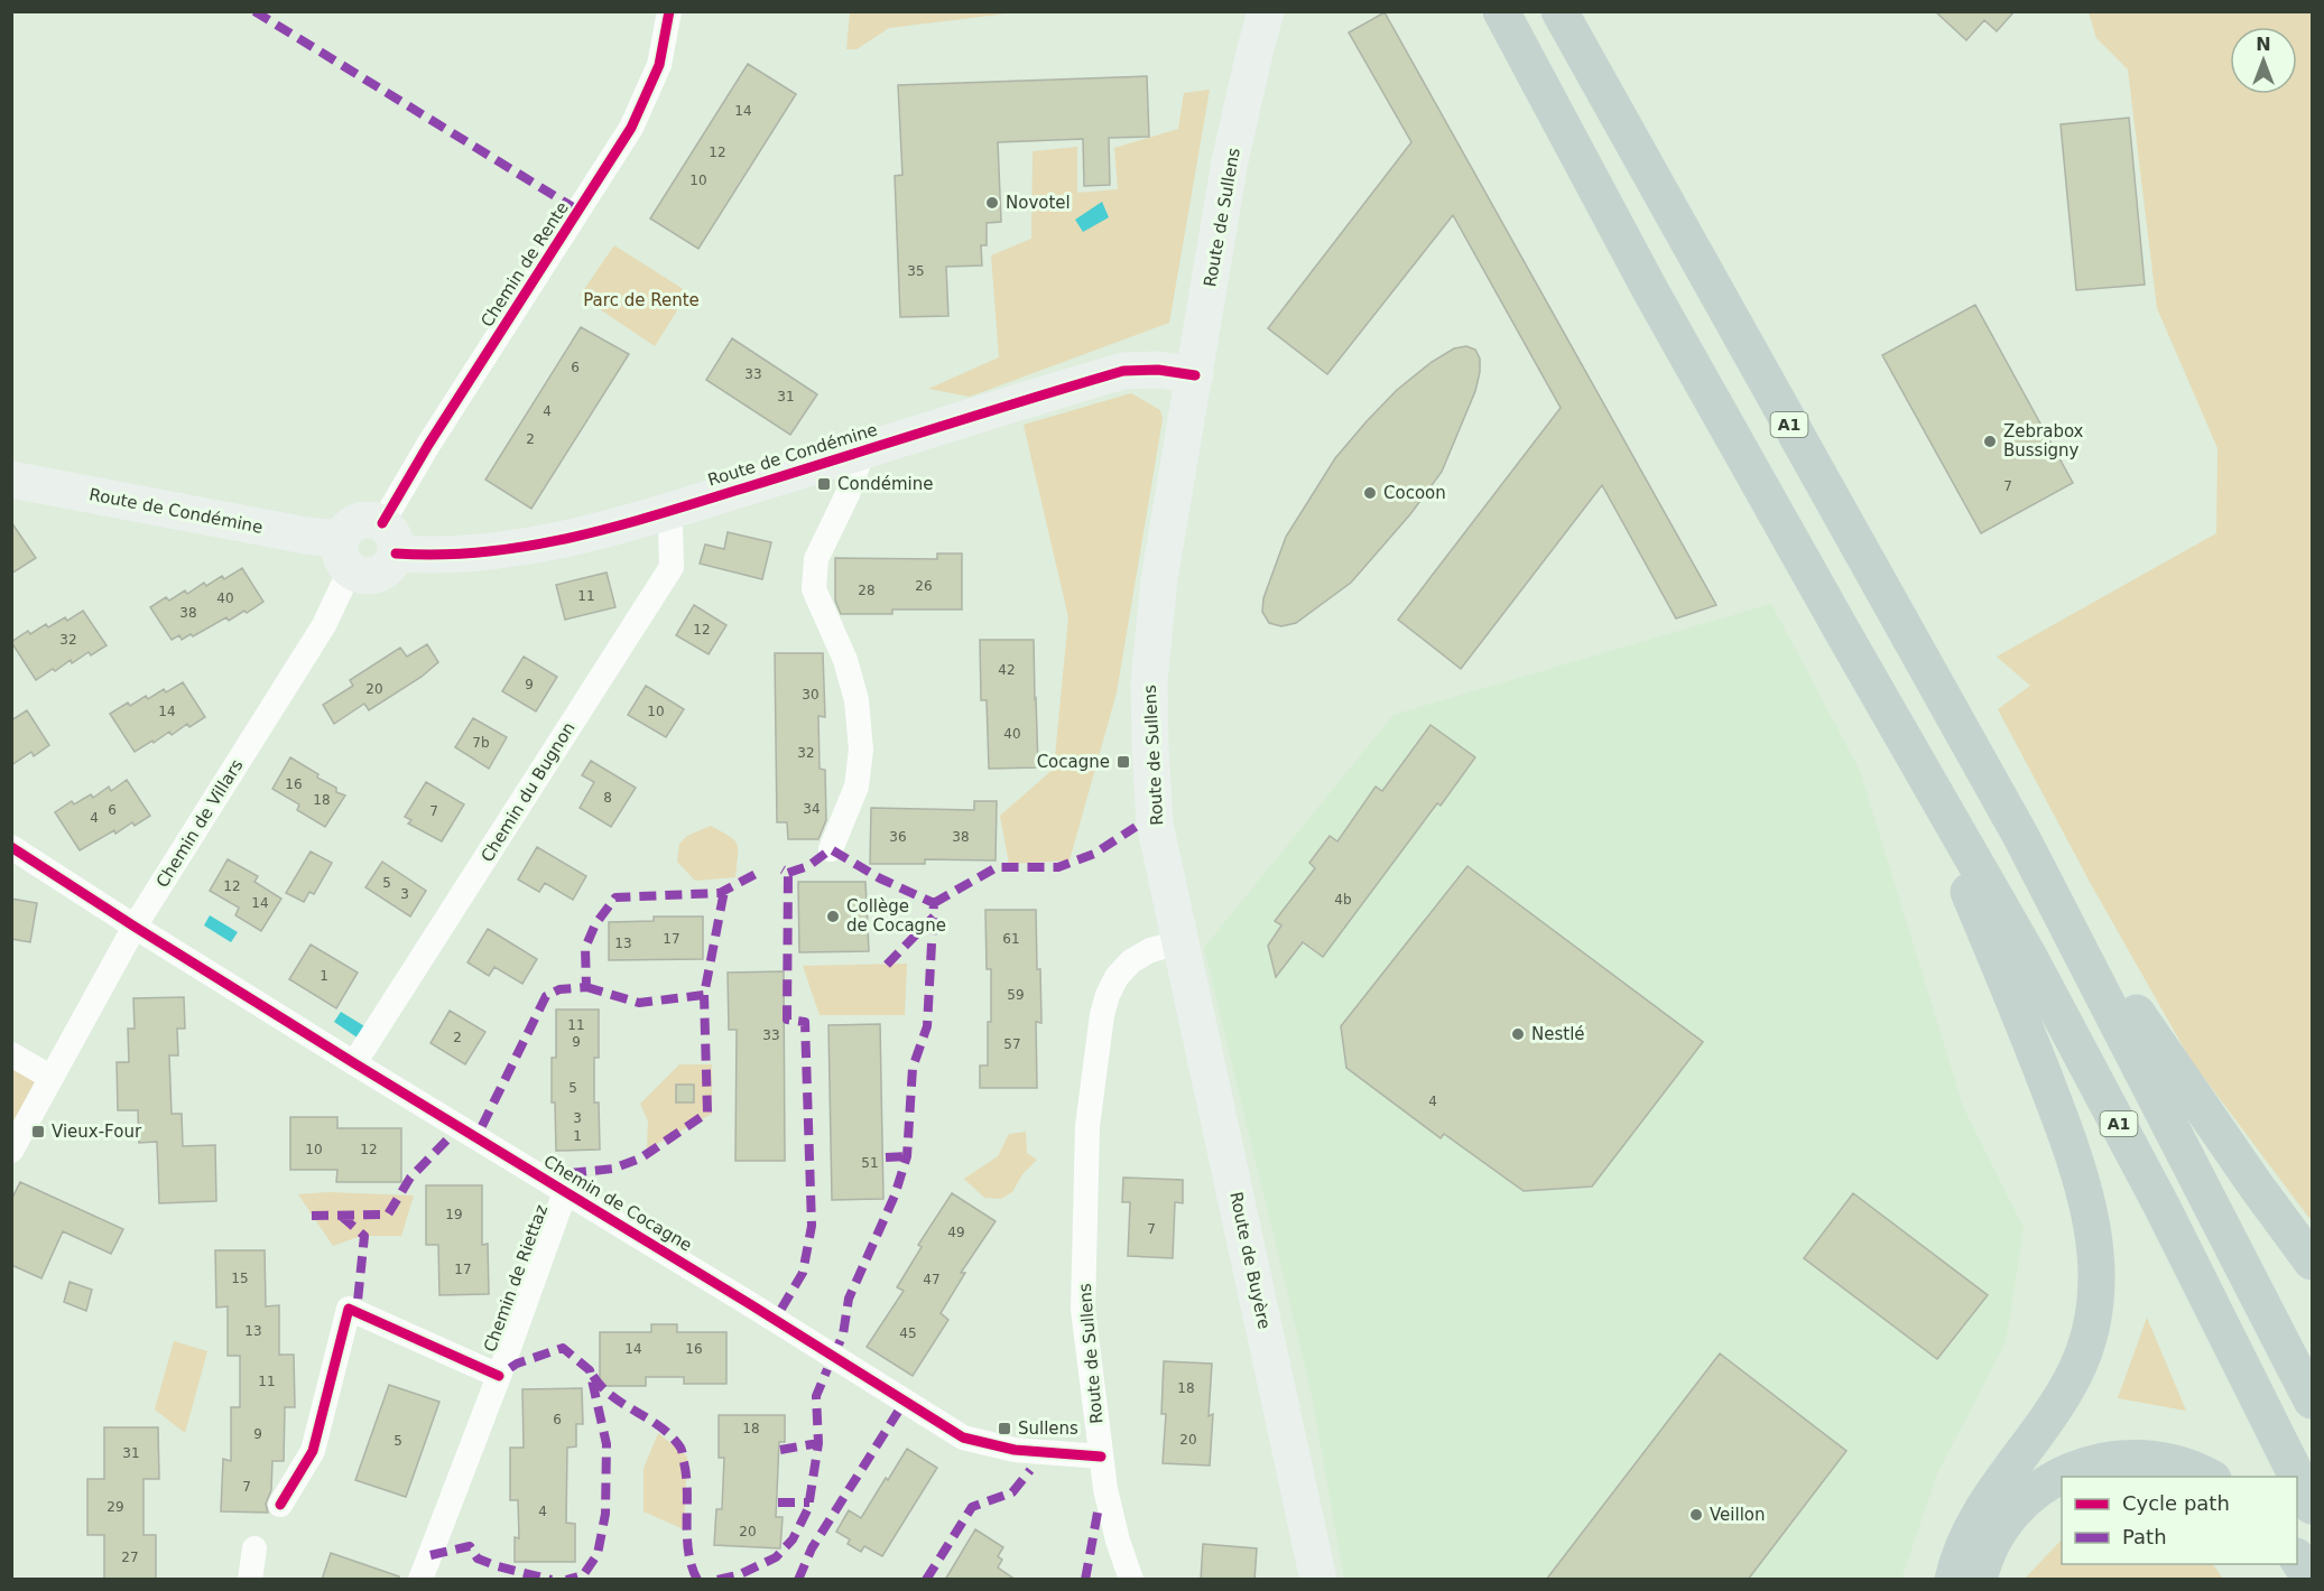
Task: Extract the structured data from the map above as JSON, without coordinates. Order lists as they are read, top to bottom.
{
  "streets": {
    "highway": ["A1"],
    "main road": ["Route de Sullens", "Route de Condémine", "Route de Buyère"],
    "street": [
      "Chemin de Rente",
      "Chemin du Bugnon",
      "Chemin de Villars",
      "Chemin de Cocagne",
      "Chemin de Riettaz"
    ]
  },
  "crossings": [
    ["Route de Sullens", "Route de Condémine"],
    ["Route de Sullens", "Chemin de Cocagne"],
    ["Route de Sullens", "Route de Buyère"],
    ["Chemin de Rente", "Route de Condémine"],
    ["Chemin de Rente", "Chemin de Villars"],
    ["Route de Condémine", "Chemin du Bugnon"],
    ["Route de Condémine", "Chemin de Villars"],
    ["Chemin du Bugnon", "Chemin de Cocagne"],
    ["Chemin de Villars", "Chemin de Cocagne"],
    ["Chemin de Cocagne", "Chemin de Riettaz"]
  ],
  "parks": ["Parc de Rente"],
  "places": {
    "other": [
      "Novotel",
      "Zebrabox Bussigny",
      "Cocoon",
      "Collège de Cocagne",
      "Nestlé",
      "Veillon"
    ],
    "transit": [
      "Condémine",
      "Cocagne",
      "Vieux-Four",
      "Sullens"
    ]
  },
  "house_numbers": [
    "14",
    "12",
    "10",
    "35",
    "6",
    "33",
    "31",
    "4",
    "2",
    "7",
    "26",
    "28",
    "11",
    "40",
    "38",
    "12",
    "32",
    "42",
    "9",
    "20",
    "30",
    "14",
    "10",
    "40",
    "7b",
    "32",
    "16",
    "8",
    "18",
    "34",
    "6",
    "7",
    "4",
    "36",
    "38",
    "5",
    "12",
    "3",
    "4b",
    "14",
    "17",
    "61",
    "13",
    "1",
    "59",
    "11",
    "33",
    "2",
    "9",
    "57",
    "5",
    "4",
    "3",
    "1",
    "10",
    "12",
    "51",
    "19",
    "7",
    "49",
    "17",
    "15",
    "47",
    "13",
    "45",
    "14",
    "16",
    "11",
    "18",
    "6",
    "18",
    "9",
    "20",
    "5",
    "31",
    "7",
    "29",
    "4",
    "20",
    "27"
  ],
  "legend": ["Cycle path", "Path"],
  "north": "top"
}
